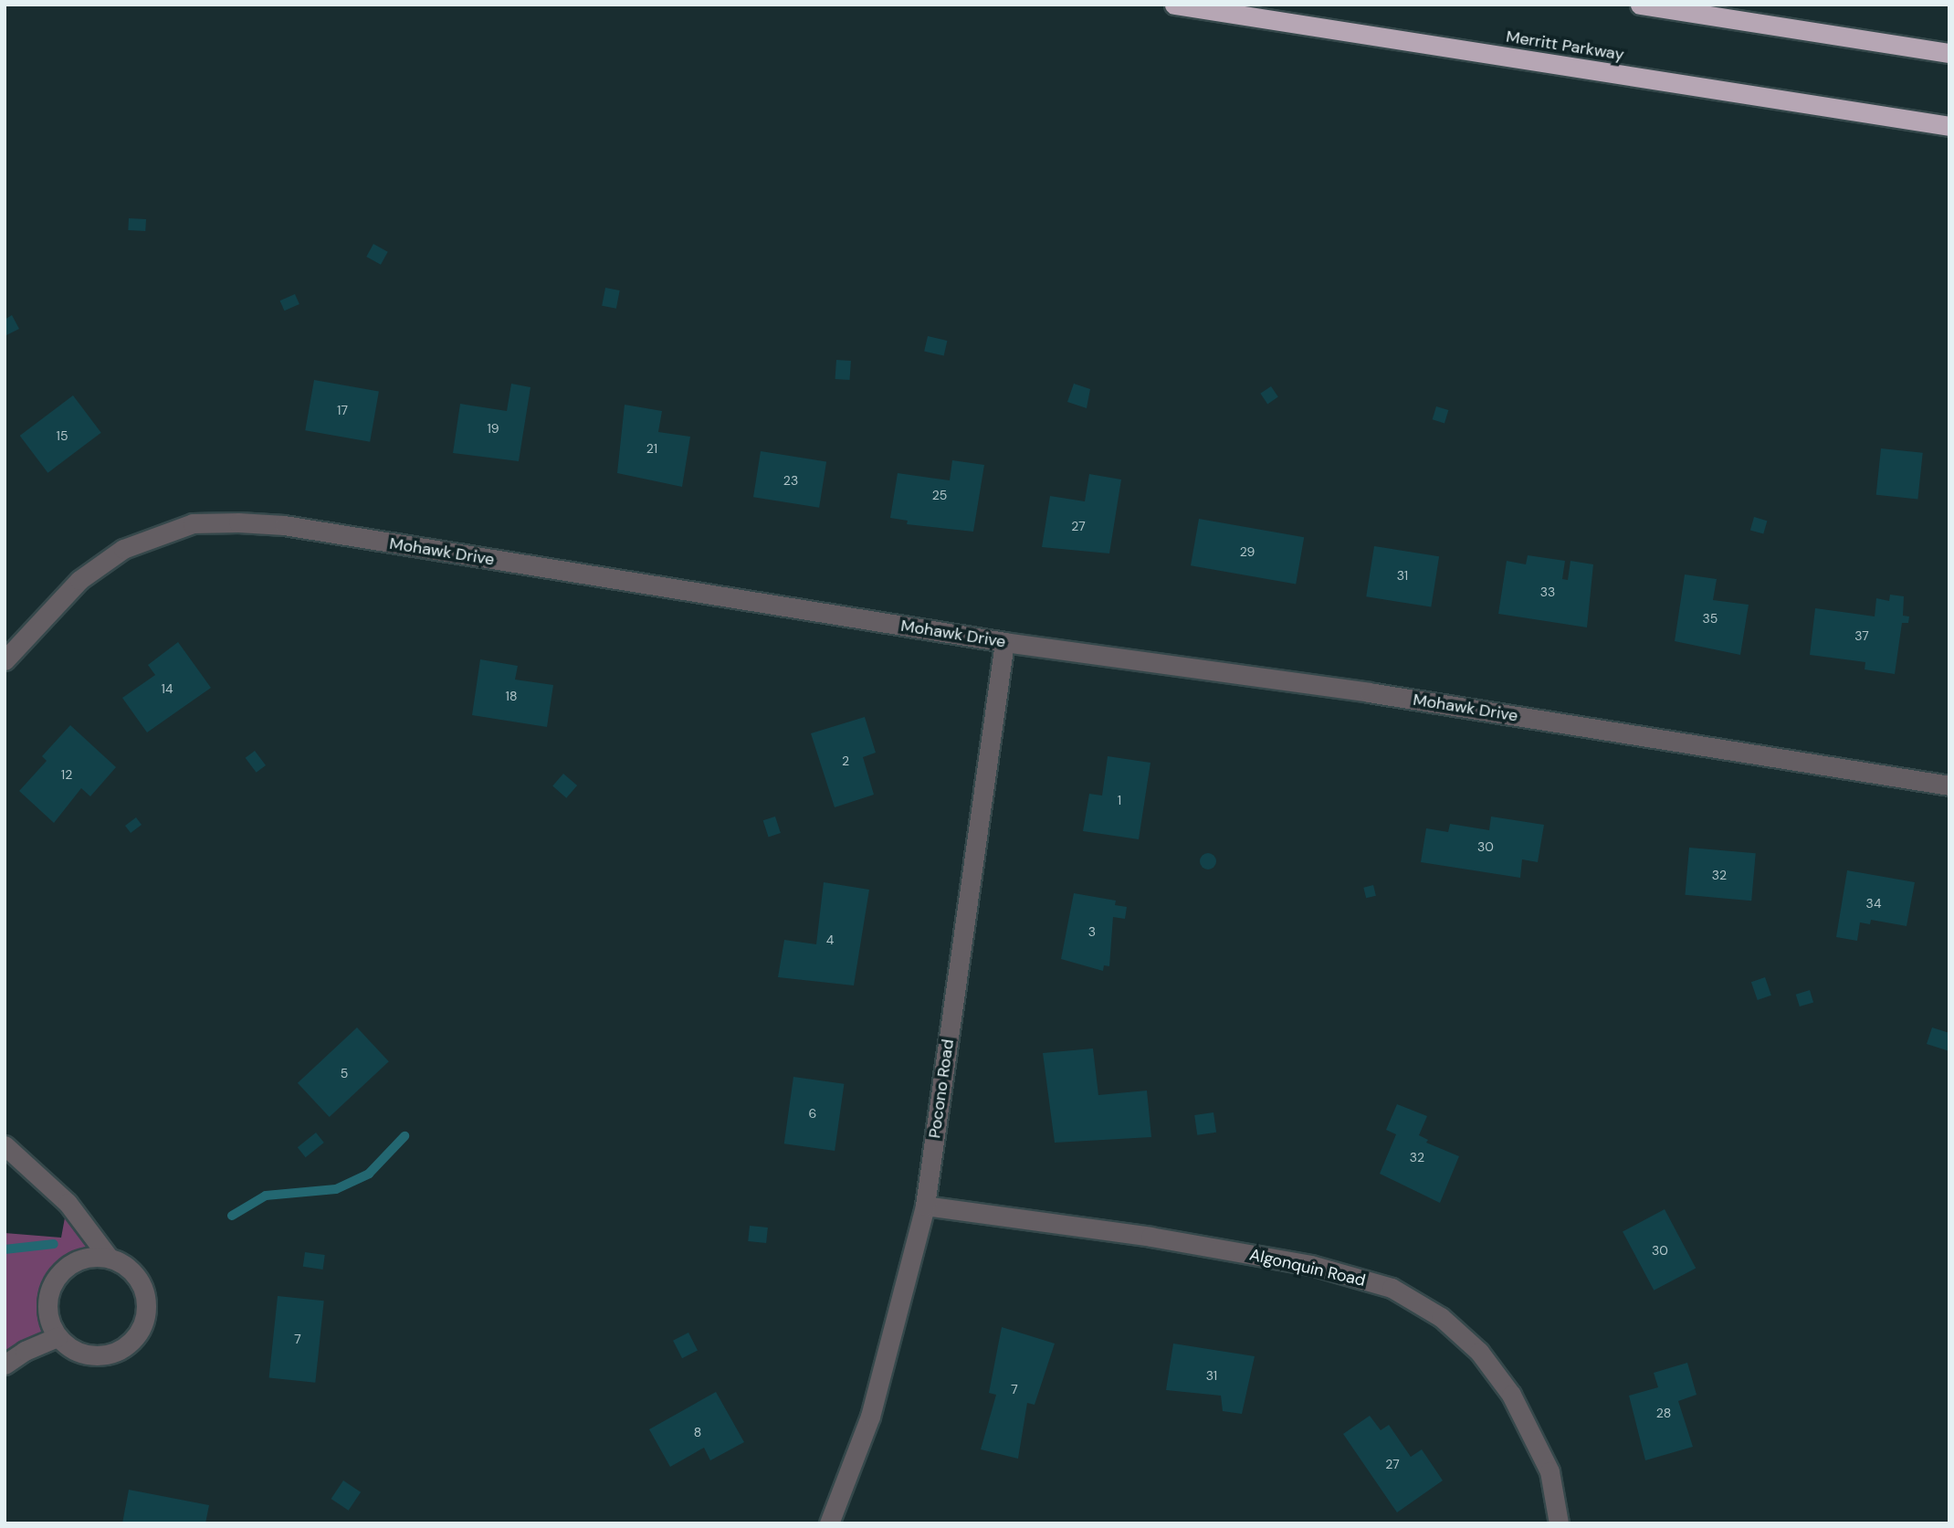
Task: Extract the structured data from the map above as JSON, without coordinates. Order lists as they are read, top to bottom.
{
  "streets": {
    "highway": ["Merritt Parkway"],
    "street": ["Mohawk Drive", "Pocono Road", "Algonquin Road"]
  },
  "crossings": [
    ["Mohawk Drive", "Pocono Road"],
    ["Pocono Road", "Algonquin Road"]
  ],
  "house_numbers": [
    "17",
    "19",
    "15",
    "21",
    "23",
    "25",
    "27",
    "29",
    "31",
    "33",
    "35",
    "37",
    "14",
    "18",
    "2",
    "12",
    "1",
    "30",
    "32",
    "34",
    "3",
    "4",
    "5",
    "6",
    "32",
    "30",
    "7",
    "31",
    "7",
    "28",
    "8",
    "27"
  ]
}
